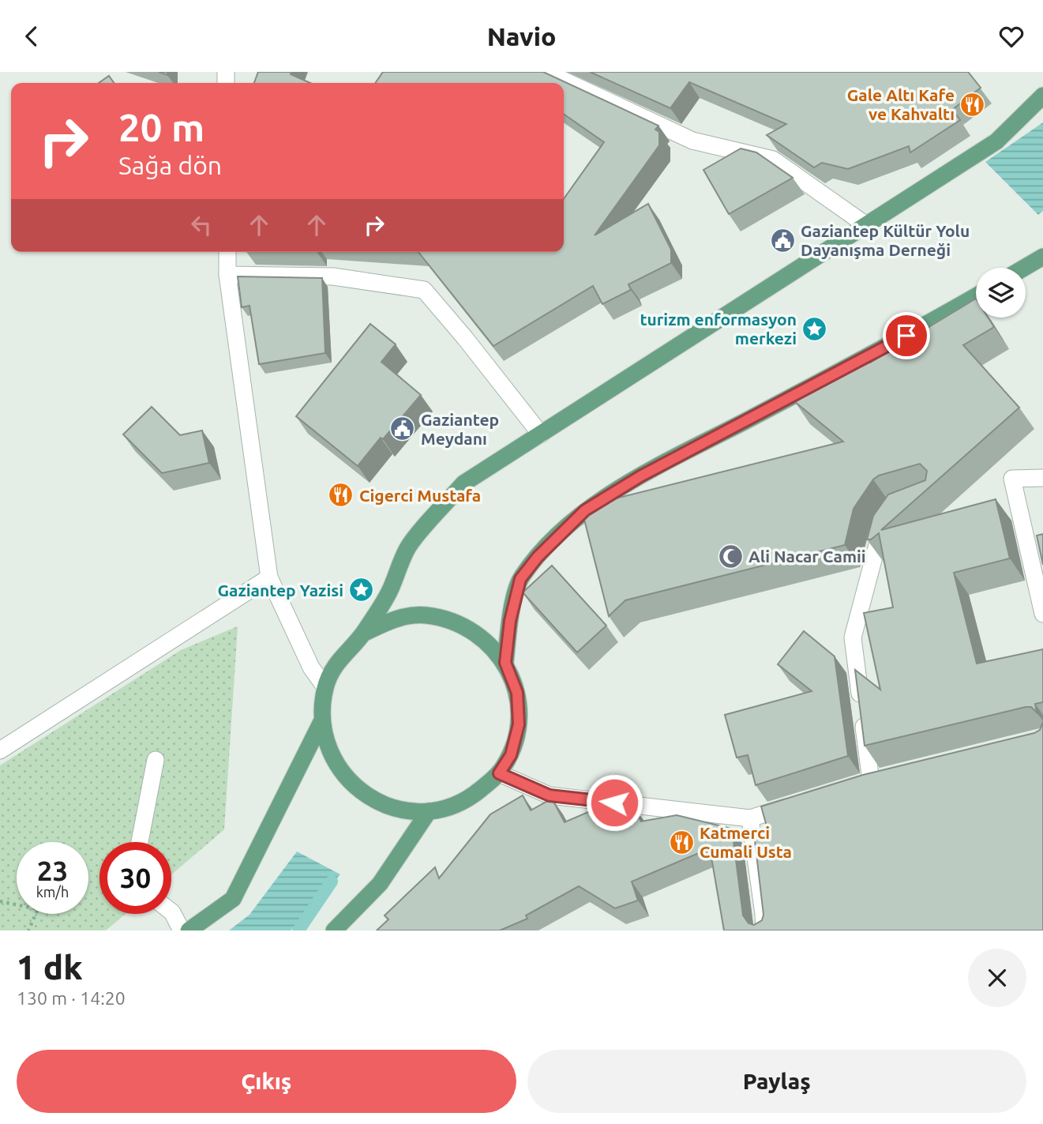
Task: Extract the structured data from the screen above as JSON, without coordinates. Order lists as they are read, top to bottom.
{
  "places": {
    "restaurant": ["Gale Altı Kafe ve Kahvaltı", "Cigerci Mustafa", "Katmerci Cumali Usta"],
    "public building": ["Gaziantep Kültür Yolu Dayanışma Derneği", "Gaziantep Meydanı"],
    "place": ["turizm enformasyon merkezi", "Gaziantep Yazisi"],
    "mosque": ["Ali Nacar Camii"]
  },
  "page": {
    "header": "Navio",
    "turn": ["20 m", "Sağa dön"],
    "speed": "23 km/h",
    "limit": "30",
    "heading": ["1 dk", "130 m · 14:20"],
    "buttons": ["Çıkış", "Paylaş"]
  }
}
